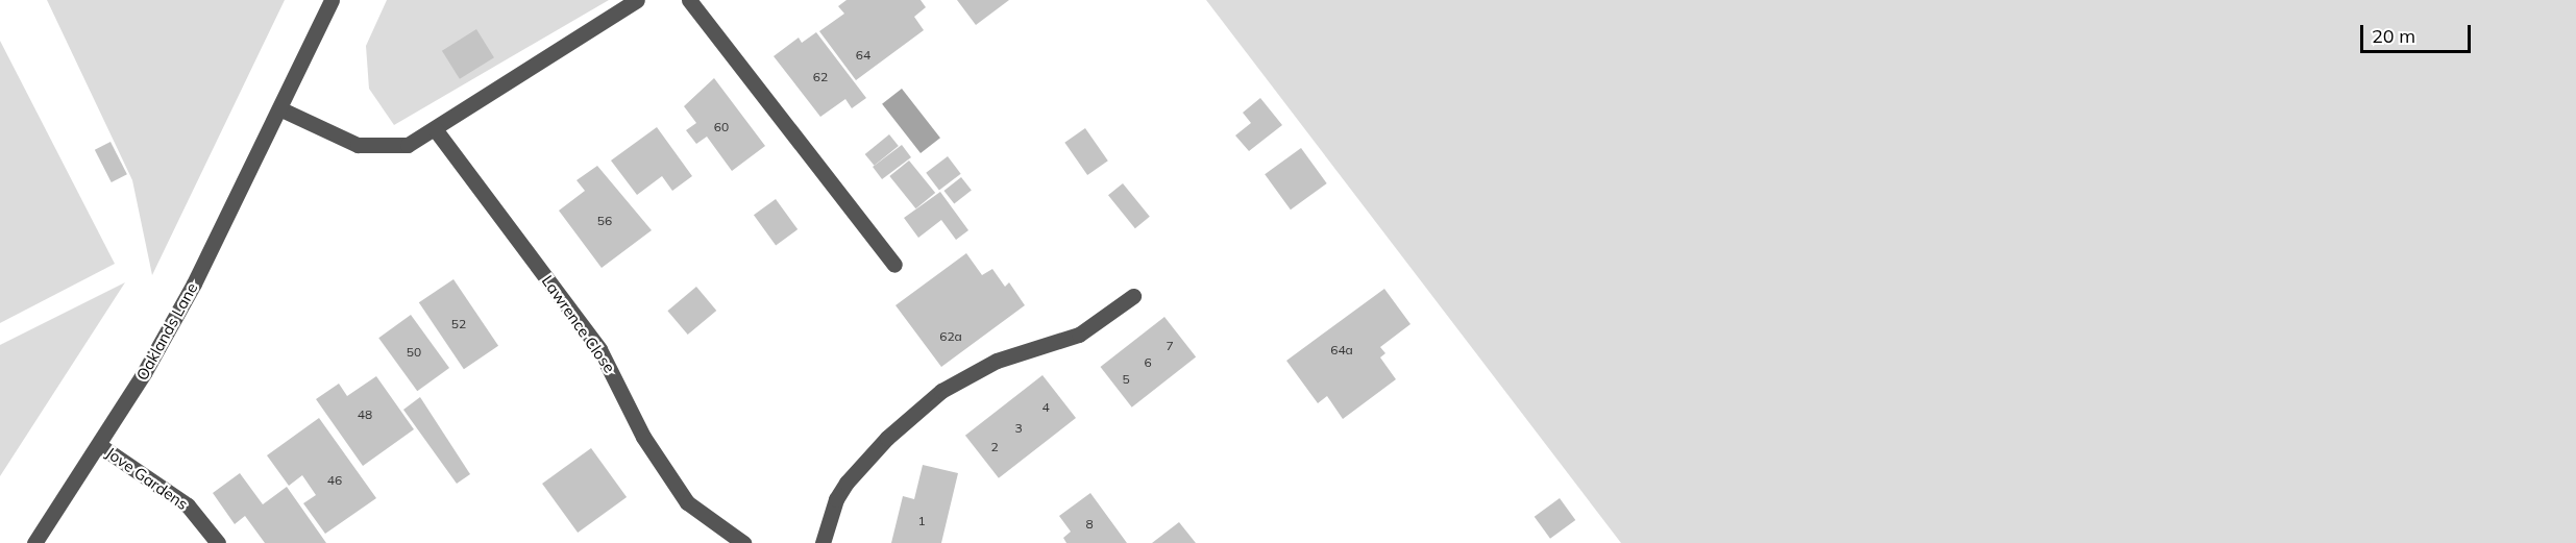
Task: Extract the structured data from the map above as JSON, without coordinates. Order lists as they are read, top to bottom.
{
  "streets": {
    "street": ["Lawrence Close", "Oaklands Lane", "Jove Gardens"]
  },
  "crossings": [
    ["Oaklands Lane", "Jove Gardens"]
  ],
  "house_numbers": [
    "64",
    "62",
    "60",
    "56",
    "52",
    "62a",
    "7",
    "64a",
    "50",
    "6",
    "5",
    "4",
    "48",
    "3",
    "2",
    "46",
    "1",
    "8"
  ],
  "scale_bar": "20 m"
}
